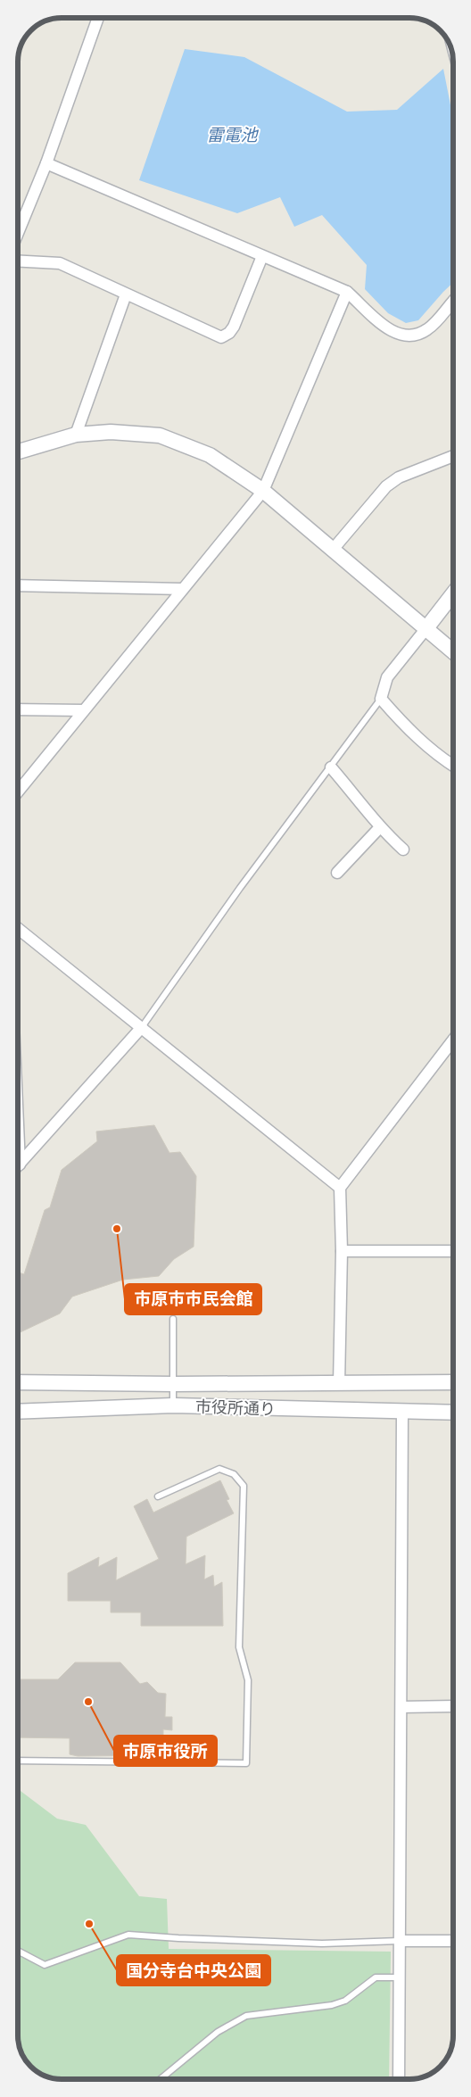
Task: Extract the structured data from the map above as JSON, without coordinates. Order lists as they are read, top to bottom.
{
  "streets": {
    "street": ["市役所通り"]
  },
  "water": ["雷電池"],
  "places": ["市原市市民会館", "市原市役所", "国分寺台中央公園"]
}
